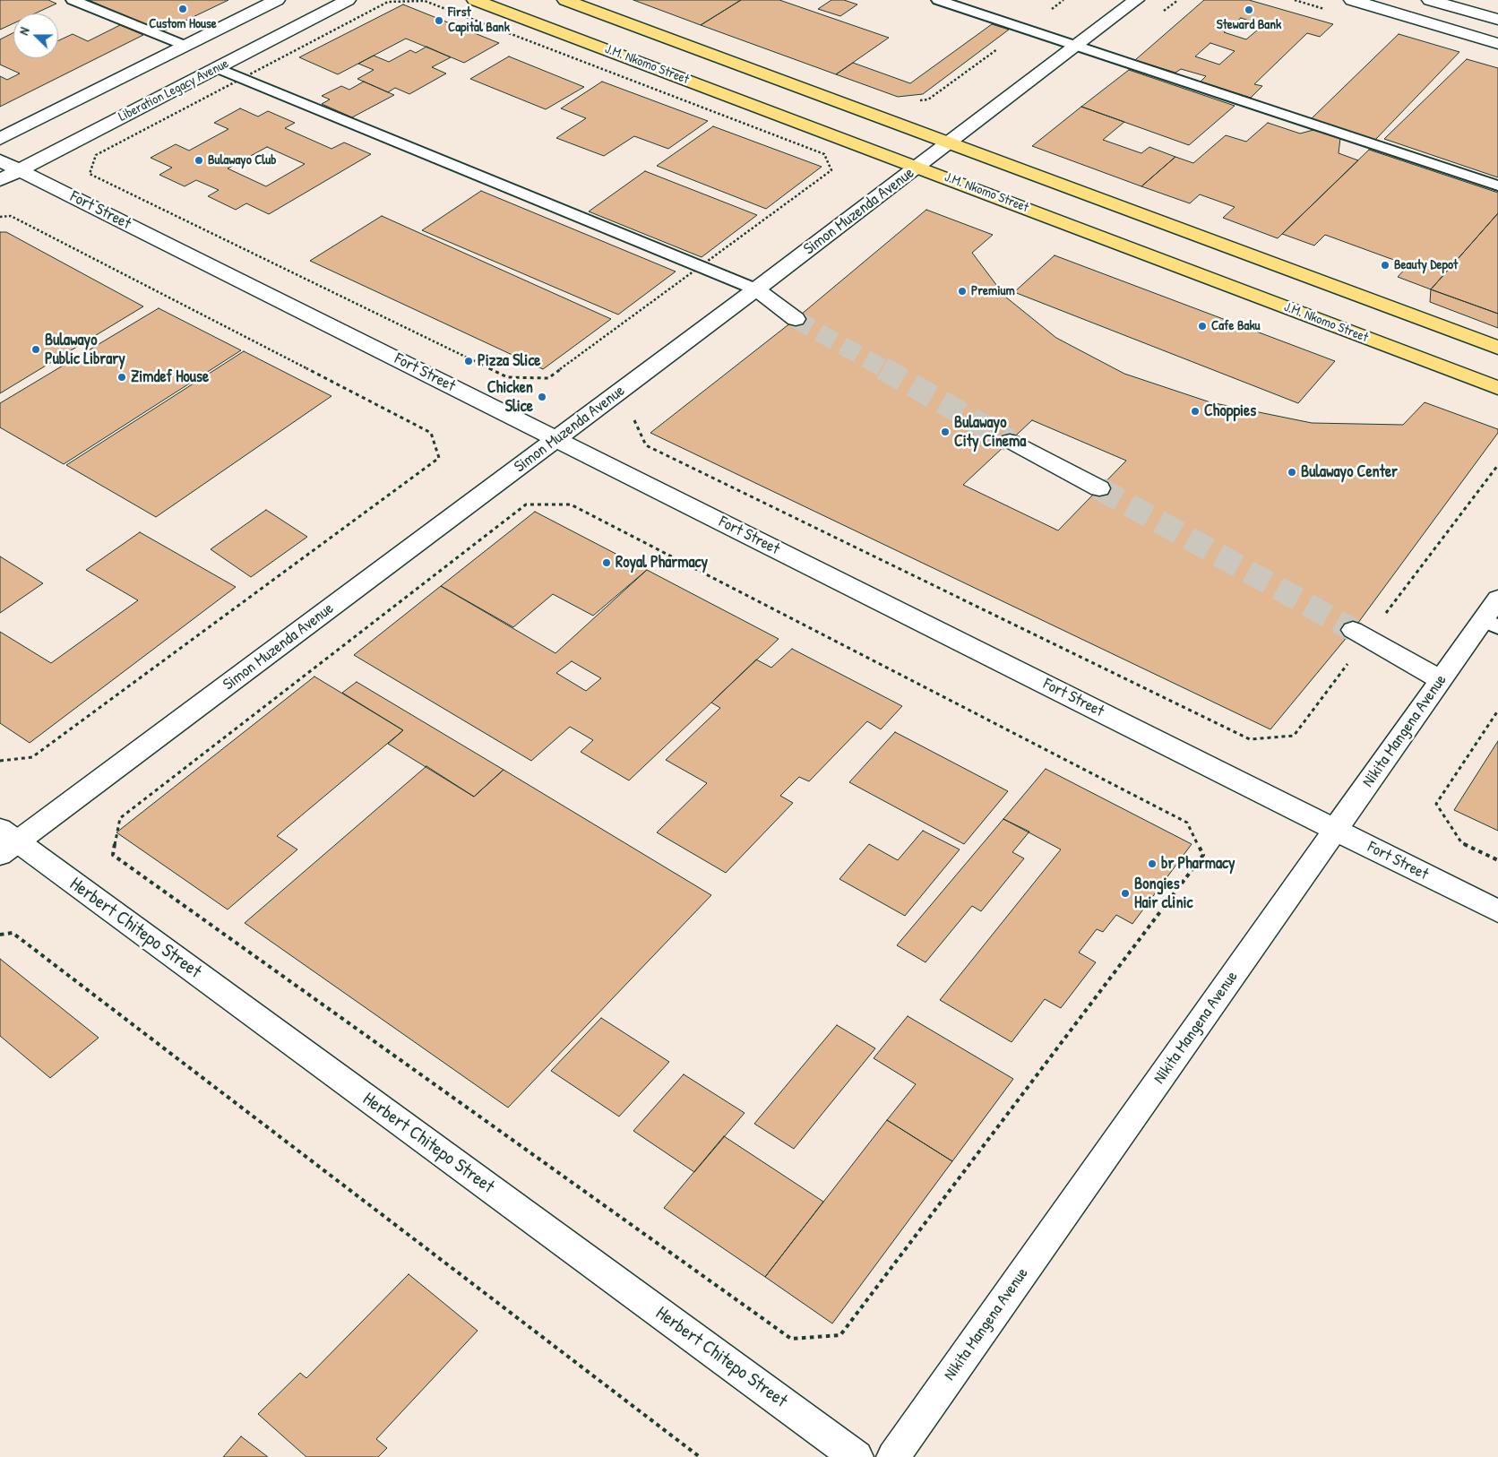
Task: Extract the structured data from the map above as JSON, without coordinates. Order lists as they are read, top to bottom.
{
  "streets": {
    "highway": ["J.M. Nkomo Street"],
    "street": [
      "Liberation Legacy Avenue",
      "Fort Street",
      "Simon Muzenda Avenue",
      "Nikita Mangena Avenue",
      "Herbert Chitepo Street"
    ]
  },
  "crossings": [
    ["J.M. Nkomo Street", "Simon Muzenda Avenue"],
    ["Liberation Legacy Avenue", "Fort Street"],
    ["Fort Street", "Simon Muzenda Avenue"],
    ["Fort Street", "Nikita Mangena Avenue"],
    ["Simon Muzenda Avenue", "Herbert Chitepo Street"]
  ],
  "places": [
    "Custom House",
    "Steward Bank",
    "First Capital Bank",
    "Bulawayo Club",
    "Beauty Depot",
    "Premium",
    "Cafe Baku",
    "Bulawayo Public Library",
    "Pizza Slice",
    "Zimdef House",
    "Chicken Slice",
    "Choppies",
    "Bulawayo City Cinema",
    "Bulawayo Center",
    "Royal Pharmacy",
    "br Pharmacy",
    "Bongies Hair clinic"
  ],
  "north": "left"
}
